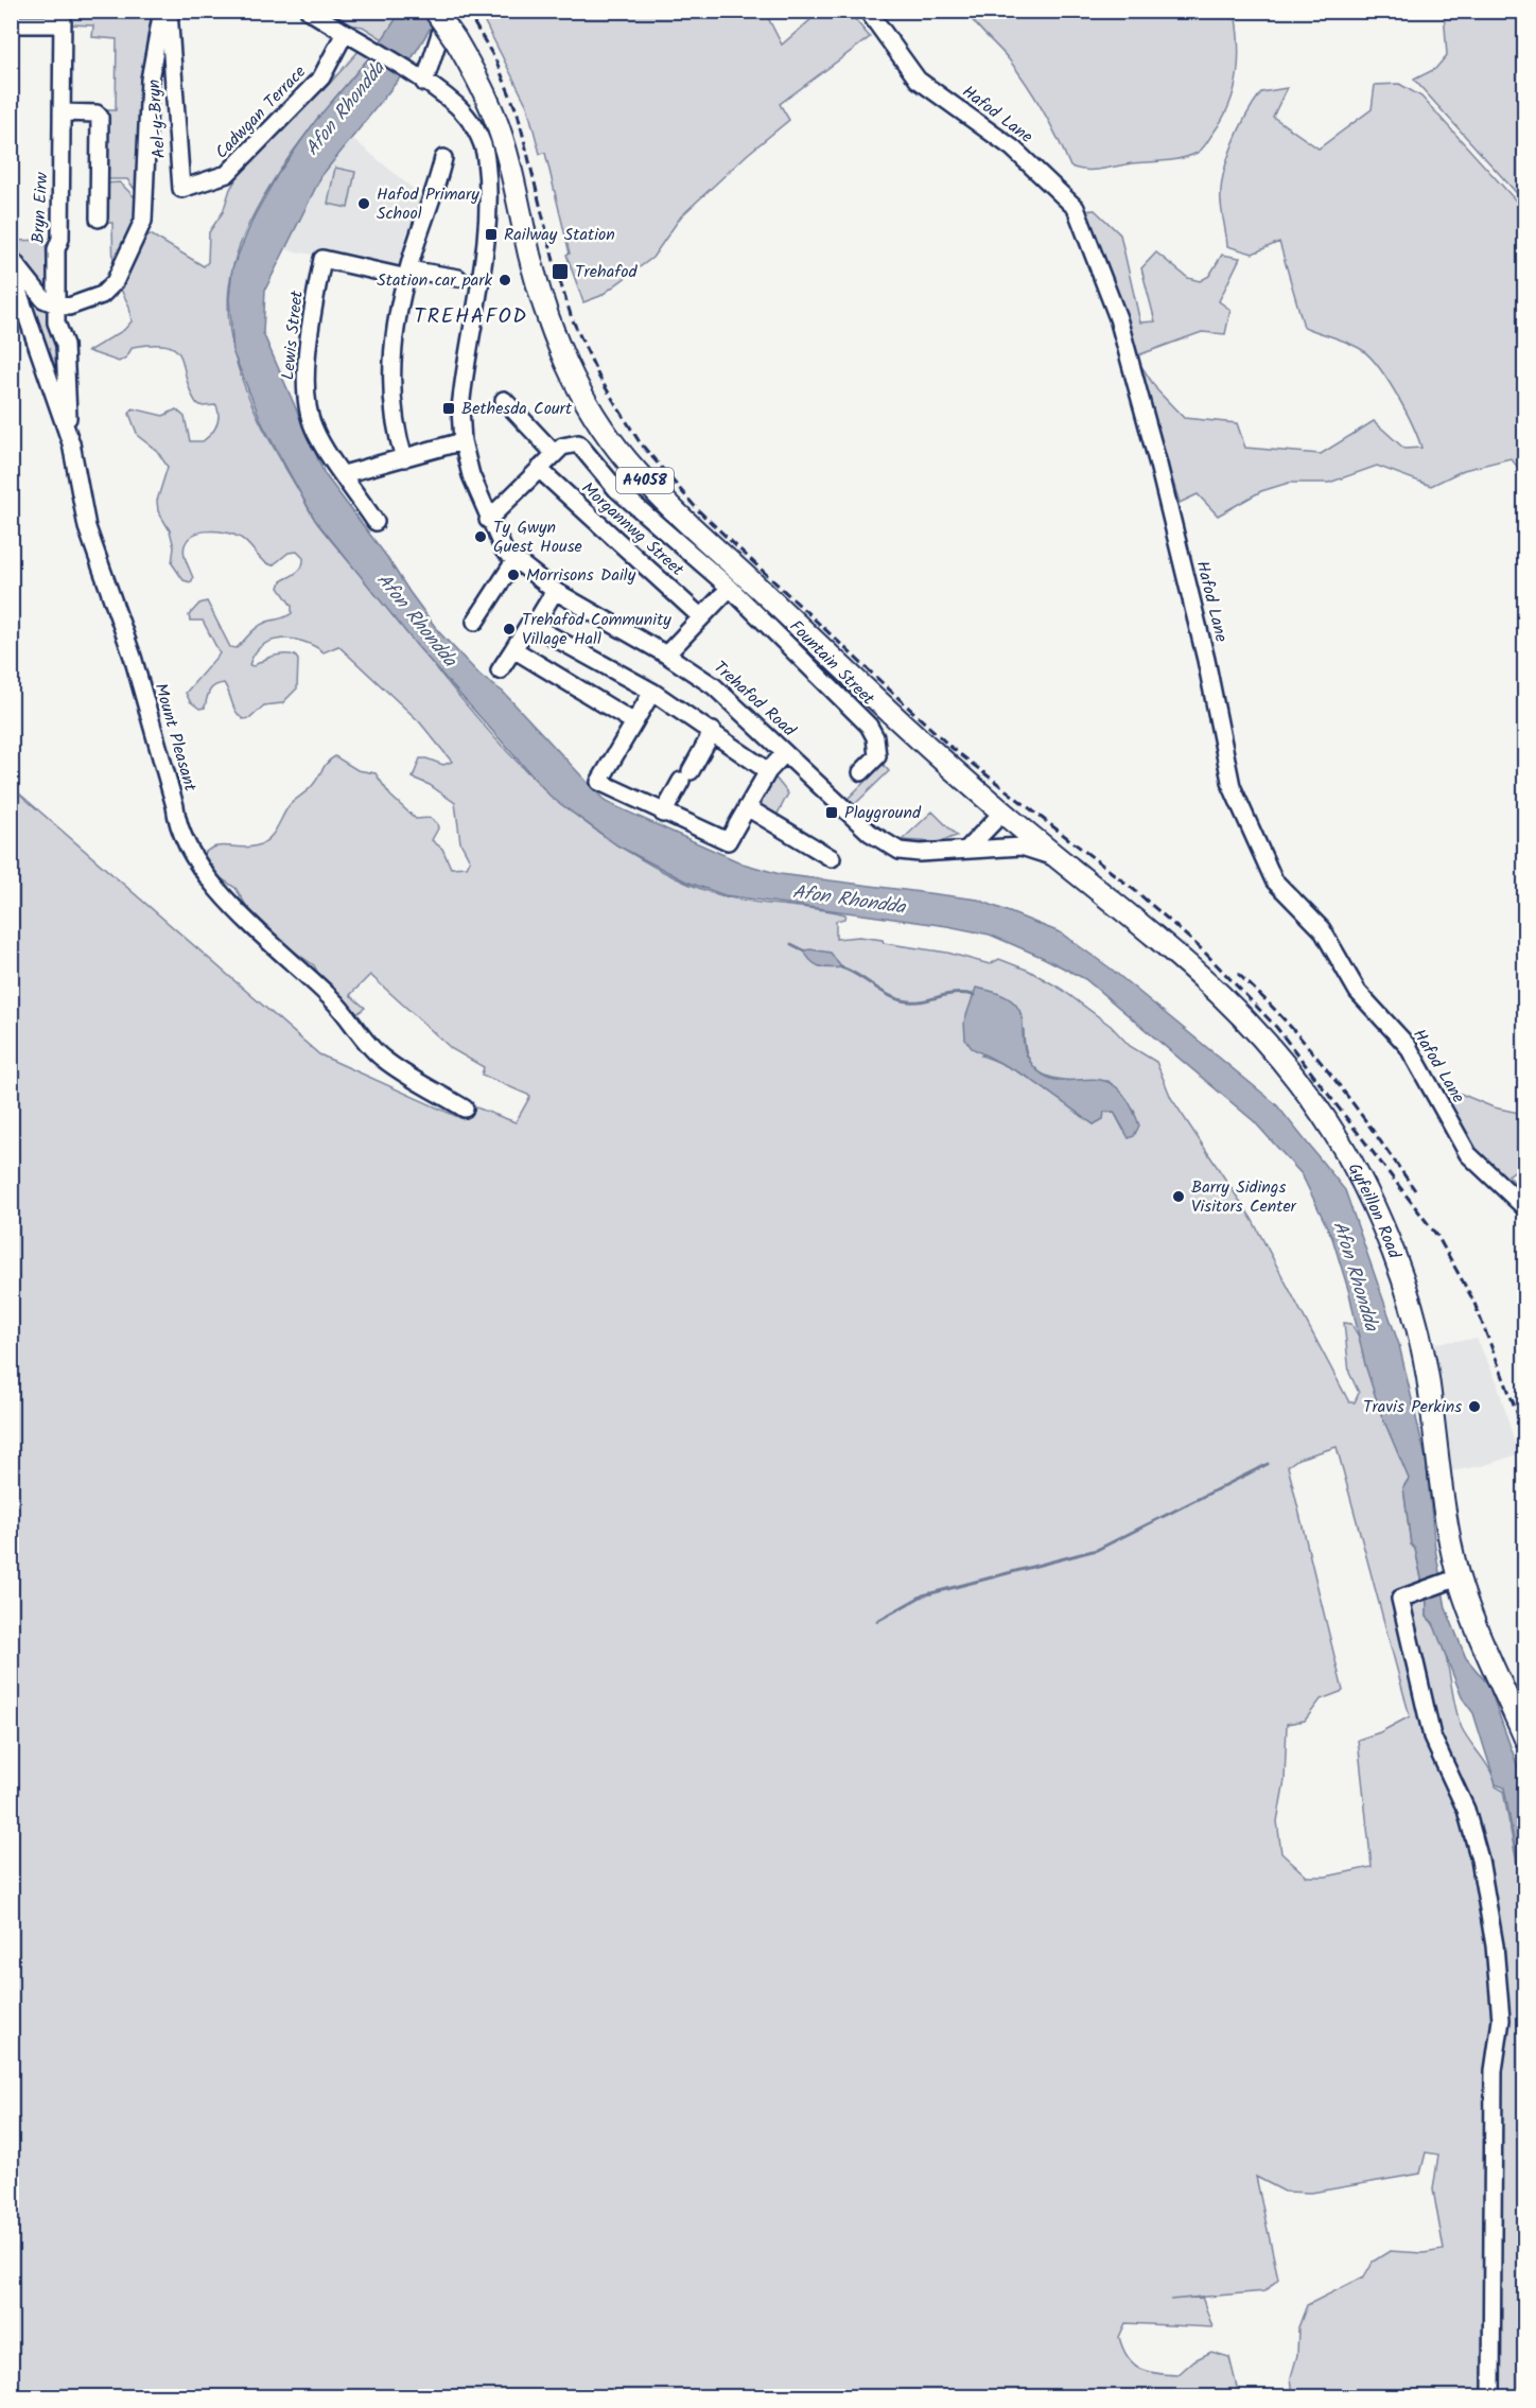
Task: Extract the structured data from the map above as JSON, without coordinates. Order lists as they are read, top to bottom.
{
  "streets": {
    "main road": ["A4058", "Gyfeillon Road"],
    "street": [
      "Cadwgan Terrace",
      "Hafod Lane",
      "Ael-y-Bryn",
      "Bryn Eirw",
      "Lewis Street",
      "Morgannwg Street",
      "Fountain Street",
      "Trehafod Road",
      "Mount Pleasant"
    ]
  },
  "crossings": [
    ["Cadwgan Terrace", "Ael-y-Bryn"],
    ["Cadwgan Terrace", "Trehafod Road"],
    ["Bryn Eirw", "Mount Pleasant"],
    ["A4058", "Gyfeillon Road"],
    ["Trehafod Road", "Gyfeillon Road"]
  ],
  "districts": ["TREHAFOD"],
  "water": ["Afon Rhondda"],
  "places": {
    "other": [
      "Hafod Primary School",
      "Station car park",
      "Ty Gwyn Guest House",
      "Morrisons Daily",
      "Trehafod Community Village Hall",
      "Barry Sidings Visitors Center",
      "Travis Perkins"
    ],
    "transit": [
      "Railway Station",
      "Trehafod",
      "Bethesda Court",
      "Playground"
    ]
  }
}
